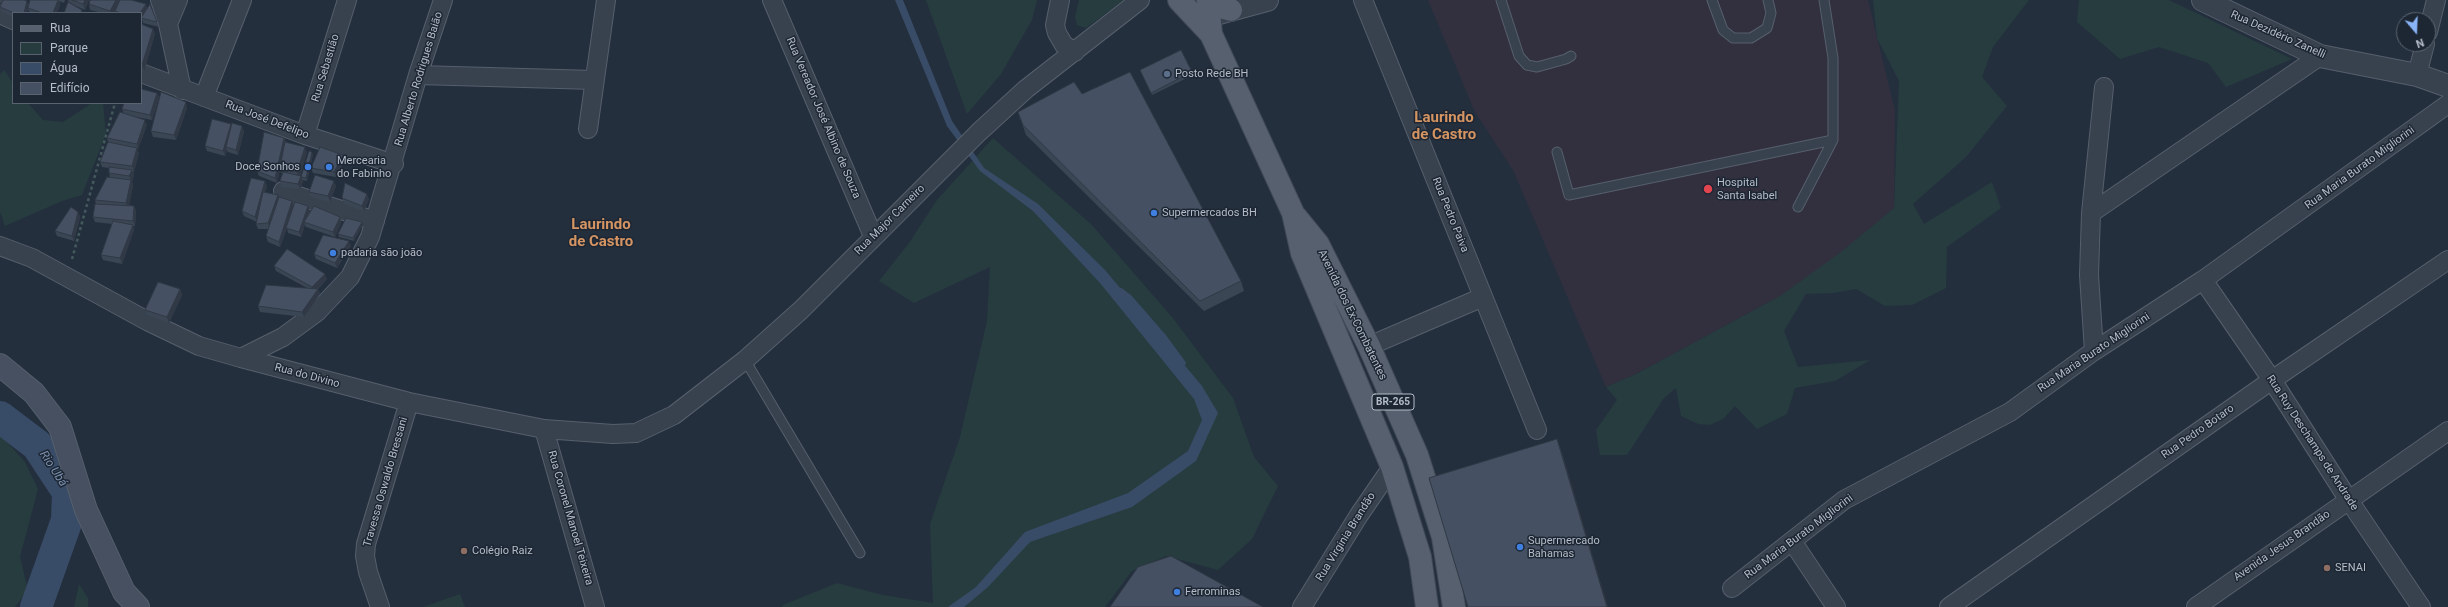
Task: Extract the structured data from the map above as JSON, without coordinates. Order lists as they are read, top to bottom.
{
  "streets": {
    "main road": ["Avenida dos Ex-Combatentes", "BR-265"],
    "street": [
      "Rua Dezidério Zanelli",
      "Rua Sebastião",
      "Rua Alberto Rodrigues Baião",
      "Rua Vereador José Albino de Souza",
      "Rua José Defelipo",
      "Rua Maria Burato Migliorini",
      "Rua Pedro Paiva",
      "Rua Major Carneiro",
      "Rua do Divino",
      "Rua Pedro Botaro",
      "Rua Ruy Deschamps de Andrade",
      "Travessa Oswaldo Bressani",
      "Rua Coronel Manoel Teixeira",
      "Rua Virginia Brandão",
      "Avenida Jesus Brandão"
    ]
  },
  "crossings": [
    ["Rua Sebastião", "Rua José Defelipo"],
    ["Rua Alberto Rodrigues Baião", "Rua José Defelipo"],
    ["Rua Alberto Rodrigues Baião", "Rua do Divino"],
    ["Rua Vereador José Albino de Souza", "Rua Major Carneiro"],
    ["Rua Maria Burato Migliorini", "Rua Ruy Deschamps de Andrade"],
    ["Rua Major Carneiro", "Rua do Divino"],
    ["Avenida dos Ex-Combatentes", "Rua Virginia Brandão"],
    ["Rua do Divino", "Travessa Oswaldo Bressani"],
    ["Rua do Divino", "Rua Coronel Manoel Teixeira"],
    ["Rua Pedro Botaro", "Rua Ruy Deschamps de Andrade"],
    ["Rua Ruy Deschamps de Andrade", "Avenida Jesus Brandão"]
  ],
  "districts": ["Laurindo de Castro", "Laurindo de Castro"],
  "water": ["Rio Ubá"],
  "places": [
    "Posto Rede BH",
    "Doce Sonhos",
    "Mercearia do Fabinho",
    "Hospital Santa Isabel",
    "Supermercados BH",
    "padaria são joão",
    "Supermercado Bahamas",
    "Colégio Raiz",
    "SENAI",
    "Ferrominas"
  ],
  "legend": [
    "Rua",
    "Parque",
    "Água",
    "Edifício"
  ],
  "north": "bottom"
}
